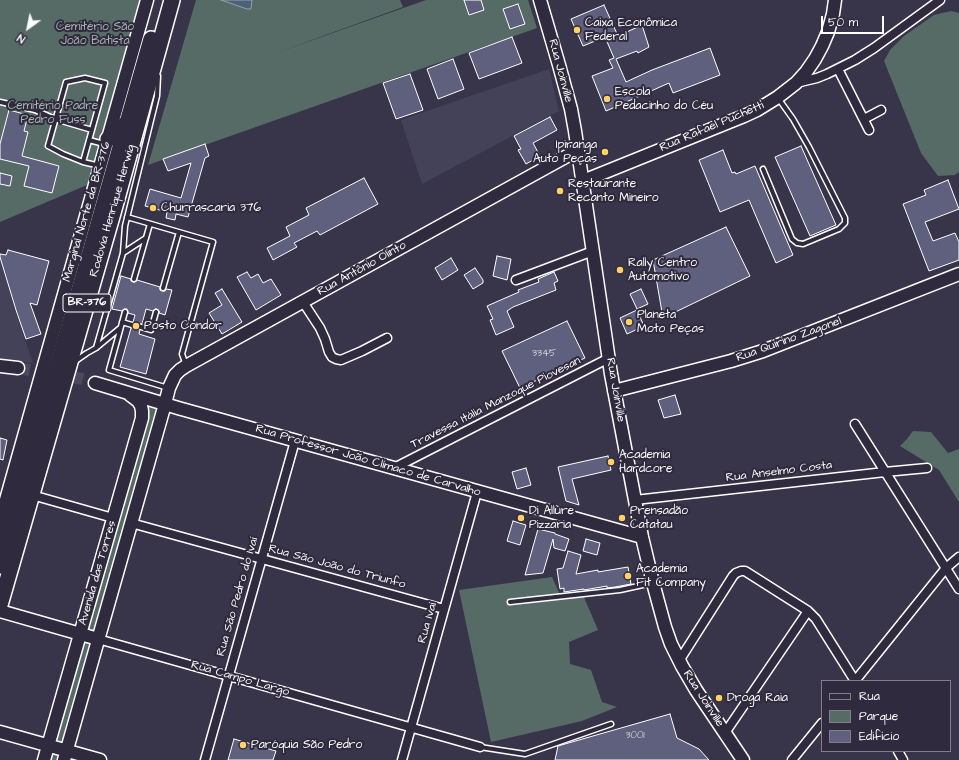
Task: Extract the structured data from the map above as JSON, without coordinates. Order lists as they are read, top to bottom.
{
  "streets": {
    "highway": ["Rodovia Henrique Herwig", "BR-376"],
    "main road": [
      "Rua Joinville",
      "Rua Rafael Puchetti",
      "Marginal Norte da BR-376",
      "Rua Antônio Olinto",
      "Rua Quirino Zagonel",
      "Rua Professor João Clímaco de Carvalho",
      "Avenida das Torres",
      "Rua Campo Largo"
    ],
    "street": [
      "Travessa Itália Manzoque Piovesan",
      "Rua Anselmo Costa",
      "Rua São João do Triunfo",
      "Rua São Pedro do Ivaí",
      "Rua Ivaí"
    ]
  },
  "crossings": [
    ["Rua Joinville", "Rua Rafael Puchetti"],
    ["Rua Joinville", "Rua Antônio Olinto"],
    ["Rua Joinville", "Rua Quirino Zagonel"],
    ["Rua Joinville", "Travessa Itália Manzoque Piovesan"],
    ["Rua Joinville", "Rua Professor João Clímaco de Carvalho"],
    ["Rua Joinville", "Rua Anselmo Costa"],
    ["Rodovia Henrique Herwig", "Marginal Norte da BR-376"],
    ["Rua Antônio Olinto", "Rua Professor João Clímaco de Carvalho"],
    ["Rua Antônio Olinto", "Avenida das Torres"],
    ["Travessa Itália Manzoque Piovesan", "Rua Professor João Clímaco de Carvalho"],
    ["Rua Professor João Clímaco de Carvalho", "Avenida das Torres"],
    ["Rua Professor João Clímaco de Carvalho", "Rua São Pedro do Ivaí"],
    ["Rua Professor João Clímaco de Carvalho", "Rua Ivaí"],
    ["Rua São João do Triunfo", "Avenida das Torres"],
    ["Rua São João do Triunfo", "Rua São Pedro do Ivaí"],
    ["Rua São João do Triunfo", "Rua Ivaí"],
    ["Avenida das Torres", "Rua Campo Largo"],
    ["Rua São Pedro do Ivaí", "Rua Campo Largo"],
    ["Rua Ivaí", "Rua Campo Largo"]
  ],
  "parks": ["Cemitério São João Batista", "Cemitério Padre Pedro Fuss"],
  "places": [
    "Caixa Econômica Federal",
    "Escola Pedacinho do Céu",
    "Ipiranga Auto Peças",
    "Restaurante Recanto Mineiro",
    "Churrascaria 376",
    "Rally Centro Automotivo",
    "Planeta Moto Peças",
    "Posto Condor",
    "Academia Hardcore",
    "Di Allure Pizzaria",
    "Prensadão Catatau",
    "Academia Fit Company",
    "Droga Raia",
    "Paróquia São Pedro"
  ],
  "house_numbers": ["3345", "3001"],
  "legend": ["Rua", "Parque", "Edifício"],
  "scale_bar": "50 m",
  "north": "bottom left"
}
